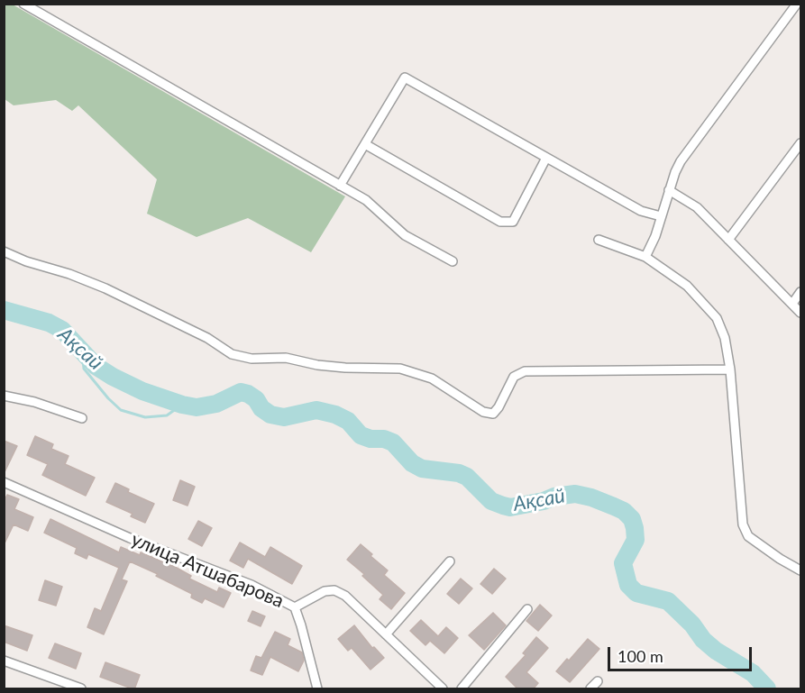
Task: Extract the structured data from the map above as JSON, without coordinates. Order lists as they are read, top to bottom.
{
  "streets": {
    "street": ["улица Атшабарова"]
  },
  "water": ["Ақсай"],
  "scale_bar": "100 m"
}
